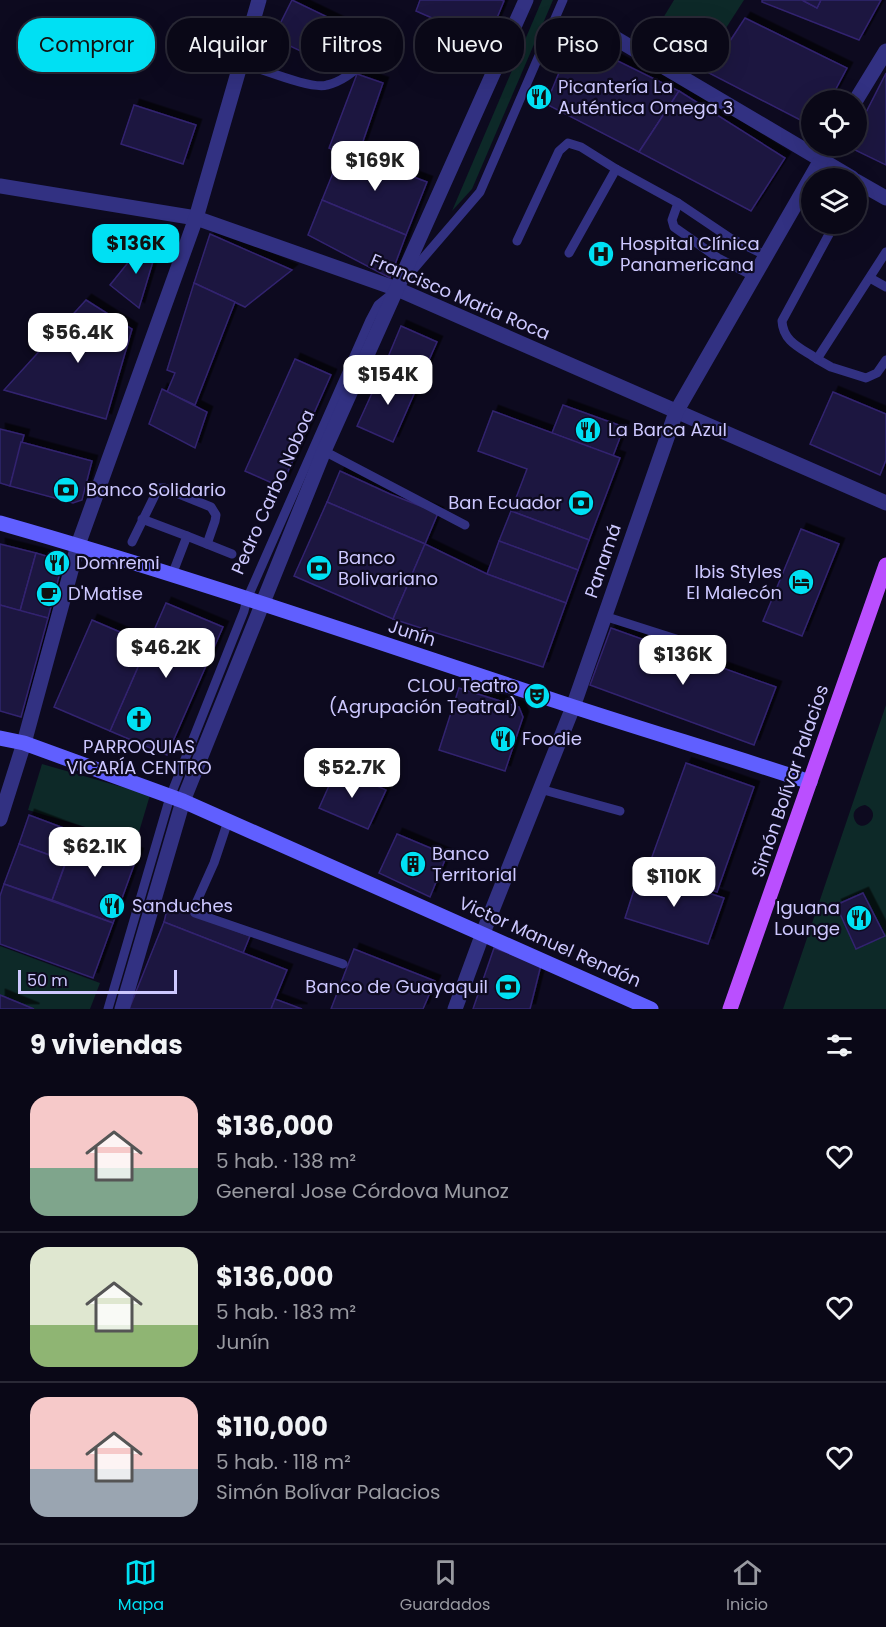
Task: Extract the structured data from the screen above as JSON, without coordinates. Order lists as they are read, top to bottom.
{
  "streets": {
    "main road": ["Simón Bolívar Palacios"],
    "street": [
      "Francisco Maria Roca",
      "Pedro Carbo Noboa",
      "Panamá",
      "Junín",
      "Victor Manuel Rendón"
    ]
  },
  "crossings": [
    ["Francisco Maria Roca", "Pedro Carbo Noboa"],
    ["Francisco Maria Roca", "Panamá"],
    ["Pedro Carbo Noboa", "Junín"],
    ["Pedro Carbo Noboa", "Victor Manuel Rendón"],
    ["Panamá", "Junín"],
    ["Panamá", "Victor Manuel Rendón"],
    ["Junín", "Simón Bolívar Palacios"]
  ],
  "places": {
    "restaurant": [
      "Picantería La Auténtica Omega 3",
      "La Barca Azul",
      "Domremi",
      "Foodie",
      "Sanduches",
      "Iguana Lounge"
    ],
    "hospital": ["Hospital Clínica Panamericana"],
    "bank": [
      "Banco Solidario",
      "Ban Ecuador",
      "Banco Bolivariano",
      "Banco de Guayaquil"
    ],
    "hotel": ["Ibis Styles El Malecón"],
    "cafe": ["D'Matise"],
    "theatre": ["CLOU Teatro (Agrupación Teatral)"],
    "church": ["PARROQUIAS VICARÍA CENTRO"],
    "building": ["Banco Territorial"]
  },
  "scale_bar": "50 m",
  "page": {
    "chip": [
      "Comprar",
      "Alquilar",
      "Filtros",
      "Nuevo",
      "Piso",
      "Casa"
    ],
    "price": [
      "$169K",
      "$136K",
      "$56.4K",
      "$154K",
      "$46.2K",
      "$136K",
      "$52.7K",
      "$62.1K",
      "$110K"
    ],
    "scale": "50 m",
    "heading": "9 viviendas",
    "list": [
      {
        "name": "$136,000",
        "note": "5 hab. · 138 m² · General Jose Córdova Munoz"
      },
      {
        "name": "$136,000",
        "note": "5 hab. · 183 m² · Junín"
      },
      {
        "name": "$110,000",
        "note": "5 hab. · 118 m² · Simón Bolívar Palacios"
      }
    ],
    "tabs": ["Mapa", "Guardados", "Inicio"]
  }
}
